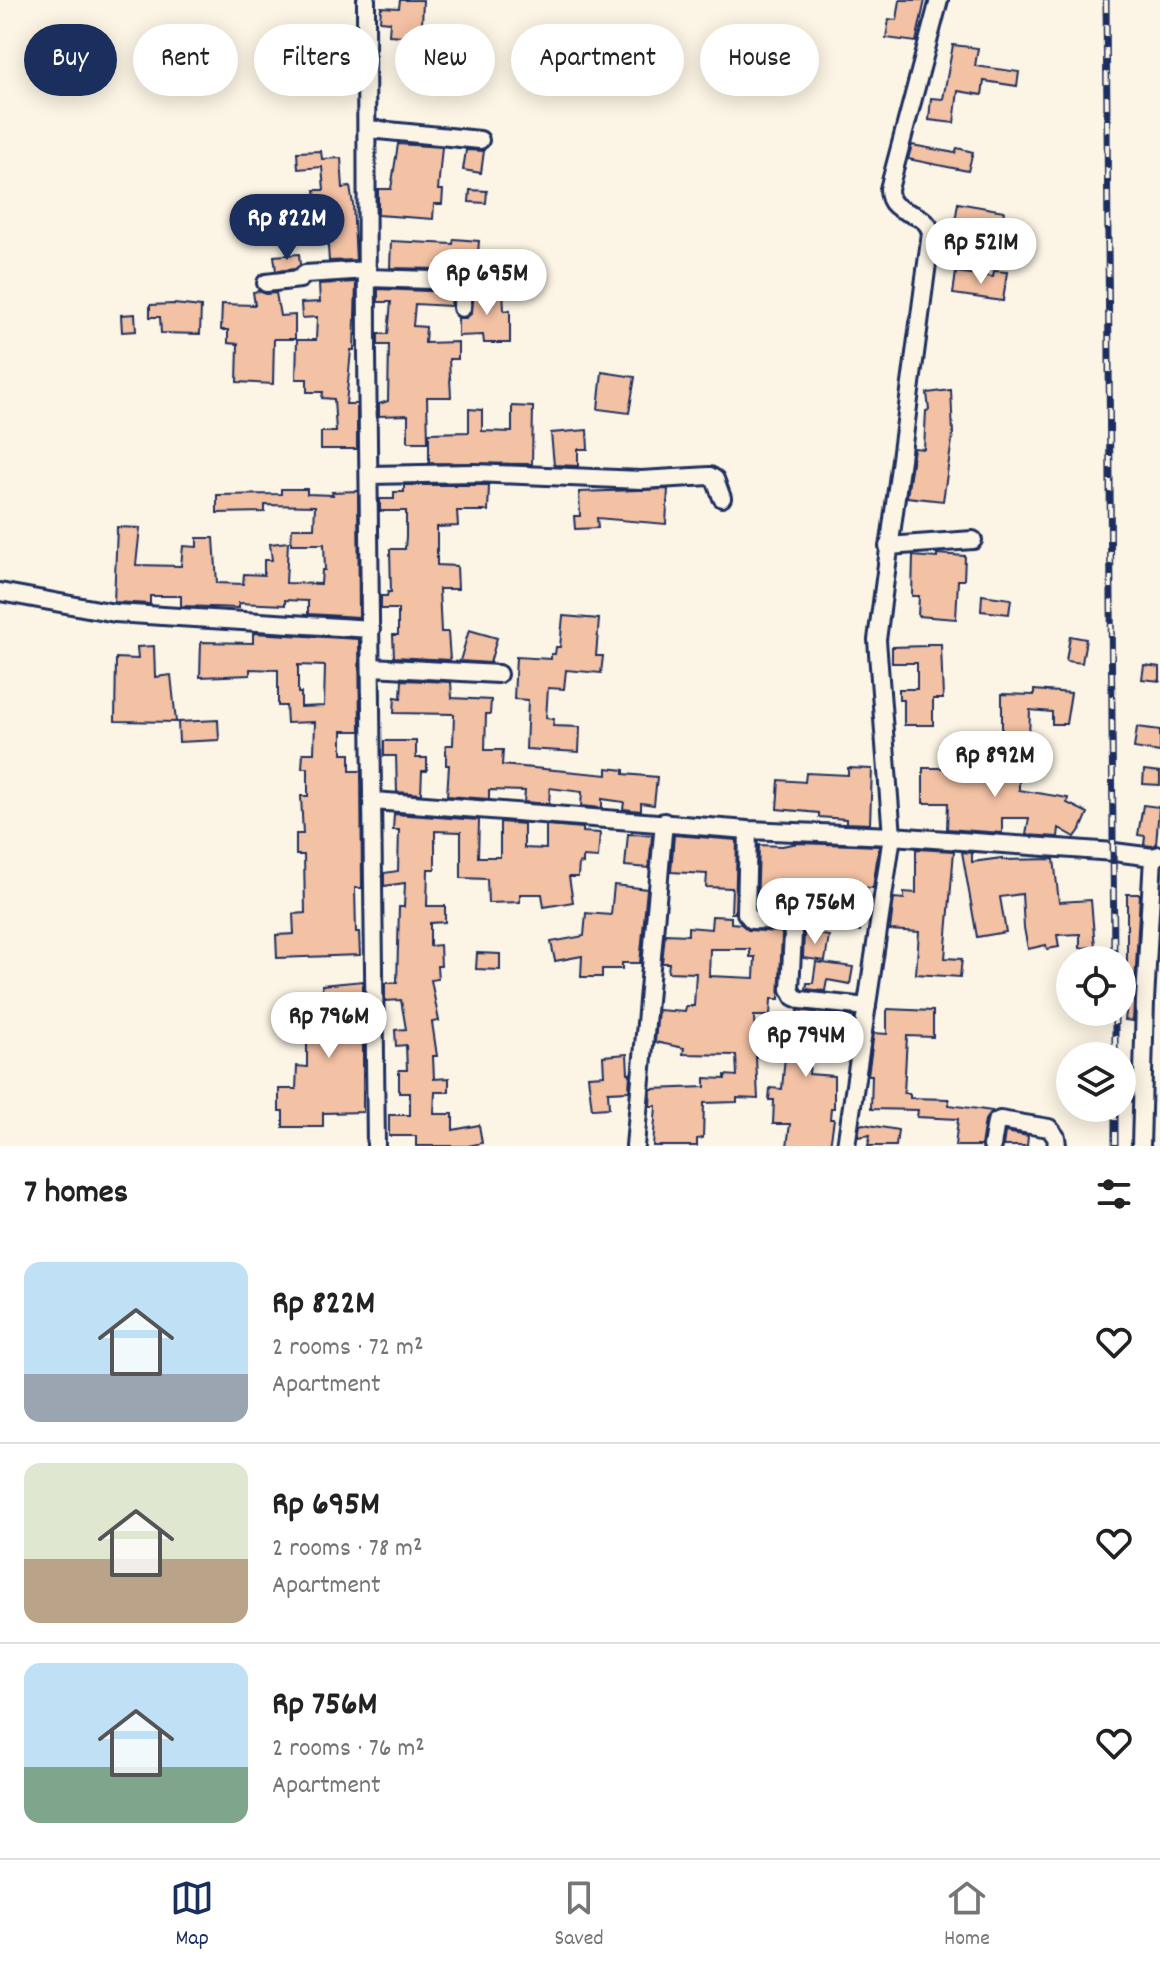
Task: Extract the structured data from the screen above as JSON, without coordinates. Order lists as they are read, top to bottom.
{
  "page": {
    "chip": [
      "Buy",
      "Rent",
      "Filters",
      "New",
      "Apartment",
      "House"
    ],
    "price": [
      "Rp 822M",
      "Rp 521M",
      "Rp 695M",
      "Rp 892M",
      "Rp 756M",
      "Rp 796M",
      "Rp 794M"
    ],
    "heading": "7 homes",
    "list": [
      {
        "name": "Rp 822M",
        "note": "2 rooms · 72 m² · Apartment"
      },
      {
        "name": "Rp 695M",
        "note": "2 rooms · 78 m² · Apartment"
      },
      {
        "name": "Rp 756M",
        "note": "2 rooms · 76 m² · Apartment"
      }
    ],
    "tabs": ["Map", "Saved", "Home"]
  }
}
